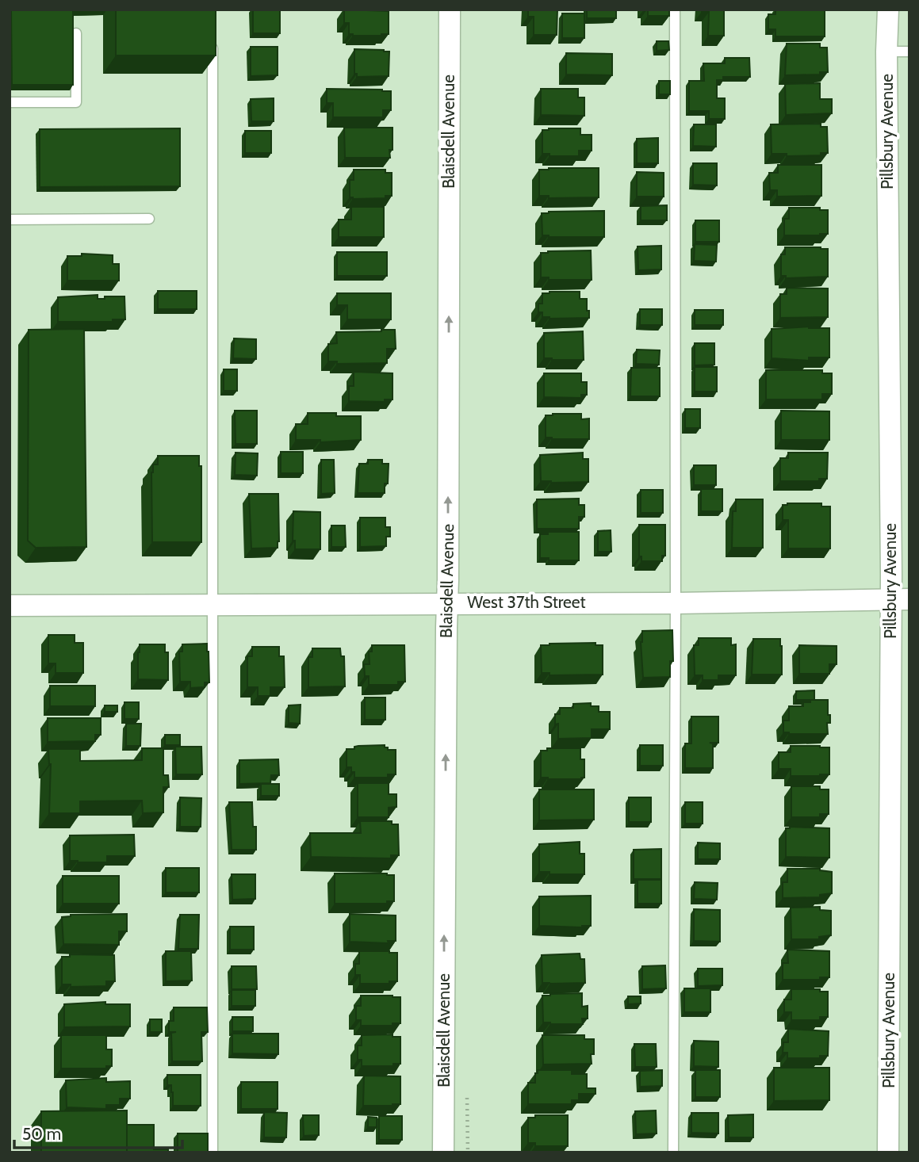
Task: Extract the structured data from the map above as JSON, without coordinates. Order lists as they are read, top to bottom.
{
  "streets": {
    "street": ["Blaisdell Avenue", "Pillsbury Avenue", "West 37th Street"]
  },
  "crossings": [
    ["Blaisdell Avenue", "West 37th Street"],
    ["Pillsbury Avenue", "West 37th Street"]
  ],
  "one_way": ["Blaisdell Avenue"],
  "scale_bar": "50 m"
}
